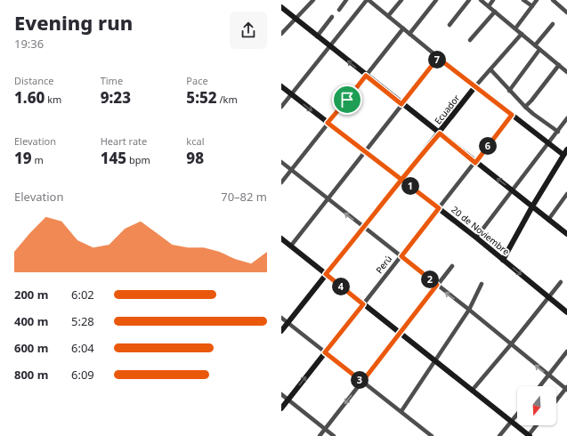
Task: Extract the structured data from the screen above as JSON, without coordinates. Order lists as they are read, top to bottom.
{
  "streets": {
    "street": ["Ecuador", "20 de Noviembre", "Perú"]
  },
  "crossings": [
    ["Ecuador", "20 de Noviembre"],
    ["20 de Noviembre", "Perú"]
  ],
  "north": "bottom",
  "page": {
    "heading": ["Evening run", "19:36"],
    "pins": [
      "7",
      "6",
      "1",
      "2",
      "4",
      "3"
    ],
    "stats": [
      ["Distance", "1.60 km"],
      ["Time", "9:23"],
      ["Pace", "5:52 /km"],
      ["Elevation", "19 m"],
      ["Heart rate", "145 bpm"],
      ["kcal", "98"]
    ],
    "chart": ["Elevation", "70–82 m"],
    "list": [
      {
        "name": "200 m",
        "note": "6:02"
      },
      {
        "name": "400 m",
        "note": "5:28"
      },
      {
        "name": "600 m",
        "note": "6:04"
      },
      {
        "name": "800 m",
        "note": "6:09"
      }
    ]
  }
}
